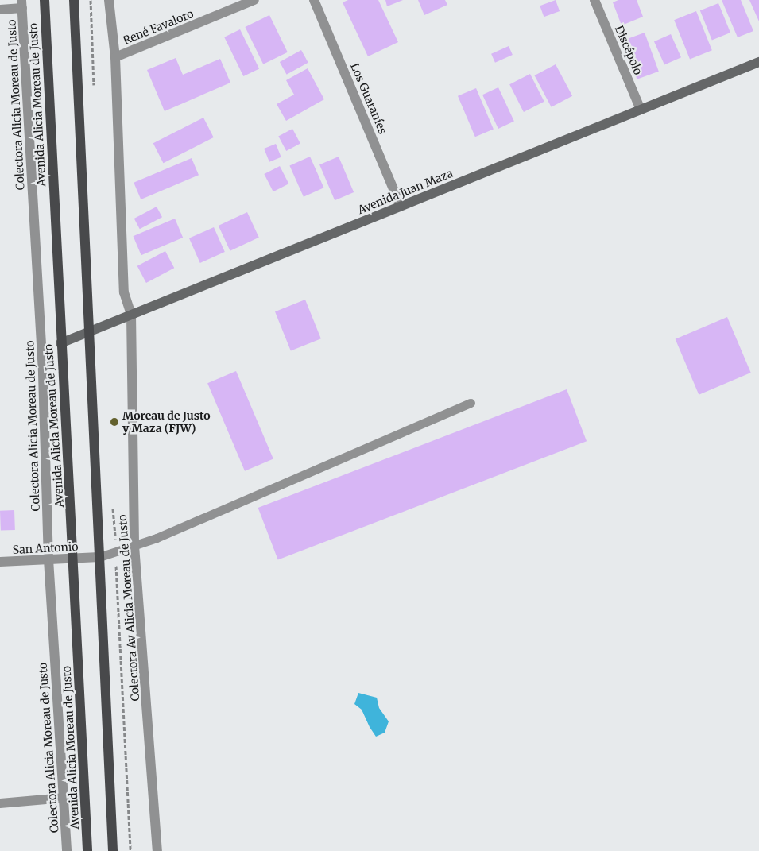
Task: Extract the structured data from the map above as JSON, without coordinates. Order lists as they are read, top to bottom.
{
  "streets": {
    "main road": ["Avenida Alicia Moreau de Justo", "Avenida Juan Maza"],
    "street": [
      "René Favaloro",
      "Discépolo",
      "Los Guaraníes",
      "Colectora Alicia Moreau de Justo",
      "San Antonio",
      "Colectora Av Alicia Moreau de Justo"
    ]
  },
  "crossings": [
    ["Discépolo", "Avenida Juan Maza"],
    ["Los Guaraníes", "Avenida Juan Maza"],
    ["Colectora Alicia Moreau de Justo", "San Antonio"],
    ["Avenida Alicia Moreau de Justo", "Avenida Juan Maza"],
    ["Avenida Alicia Moreau de Justo", "San Antonio"],
    ["Avenida Juan Maza", "Colectora Av Alicia Moreau de Justo"]
  ],
  "places": ["Moreau de Justo y Maza (FJW)"]
}
